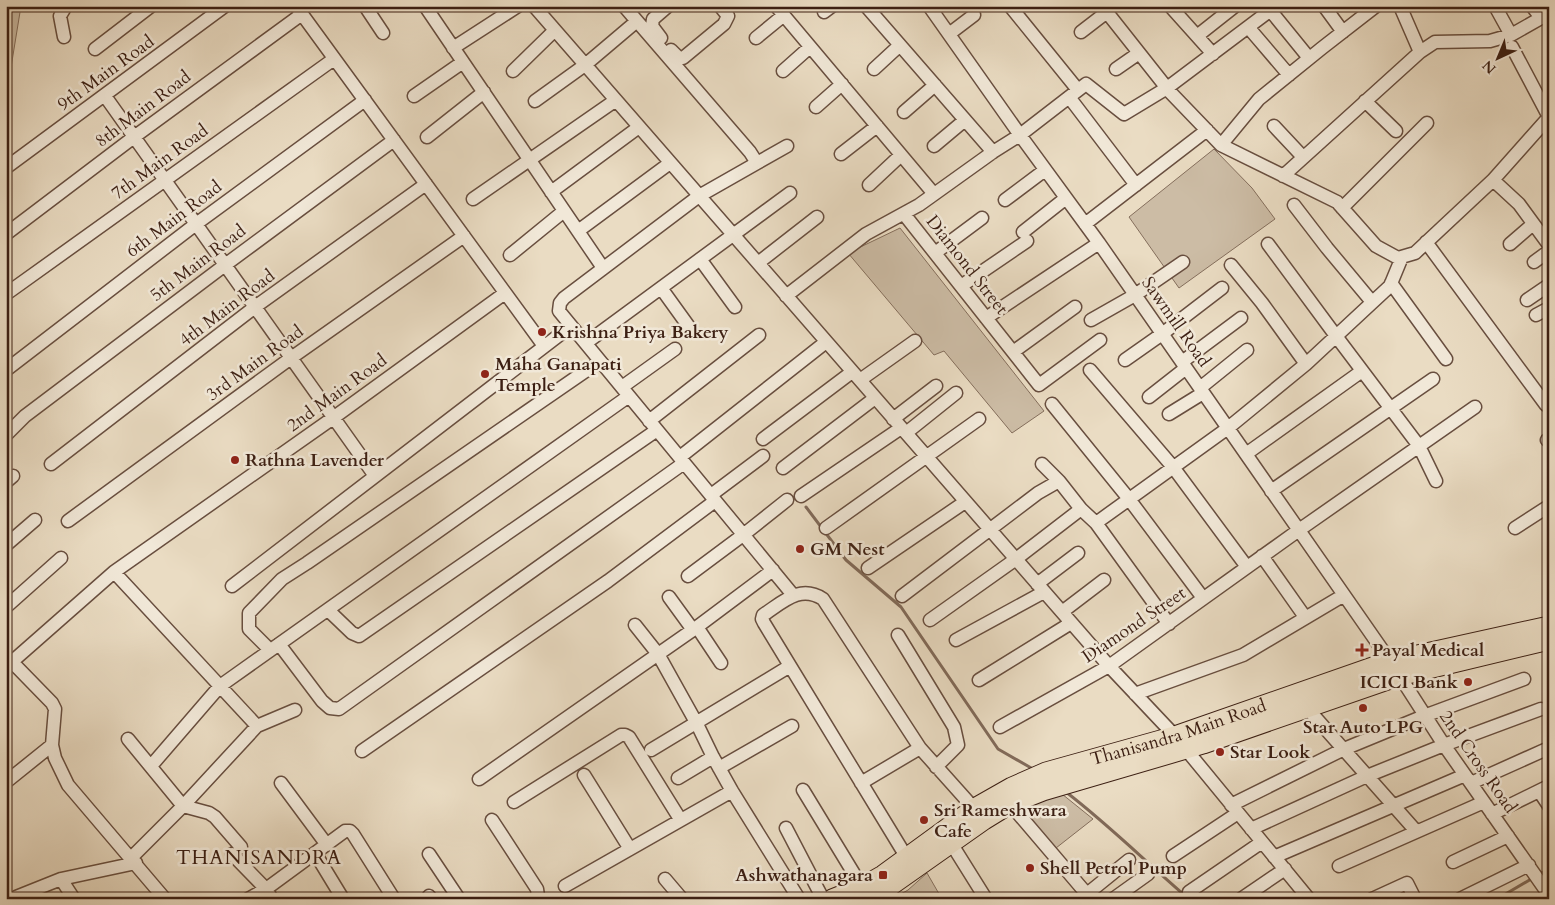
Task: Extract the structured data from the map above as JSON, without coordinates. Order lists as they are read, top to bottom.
{
  "streets": {
    "main road": ["Thanisandra Main Road"],
    "street": [
      "9th Main Road",
      "8th Main Road",
      "7th Main Road",
      "6th Main Road",
      "5th Main Road",
      "Diamond Street",
      "4th Main Road",
      "Sawmill Road",
      "3rd Main Road",
      "2nd Main Road",
      "2nd Cross Road"
    ]
  },
  "crossings": [
    ["Sawmill Road", "Thanisandra Main Road"],
    ["Sawmill Road", "2nd Cross Road"],
    ["Thanisandra Main Road", "2nd Cross Road"]
  ],
  "districts": ["THANISANDRA"],
  "places": {
    "other": [
      "Krishna Priya Bakery",
      "Maha Ganapati Temple",
      "Rathna Lavender",
      "GM Nest",
      "ICICI Bank",
      "Star Auto LPG",
      "Star Look",
      "Sri Rameshwara Cafe",
      "Shell Petrol Pump"
    ],
    "health": ["Payal Medical"],
    "transit": ["Ashwathanagara"]
  },
  "north": "bottom left"
}
